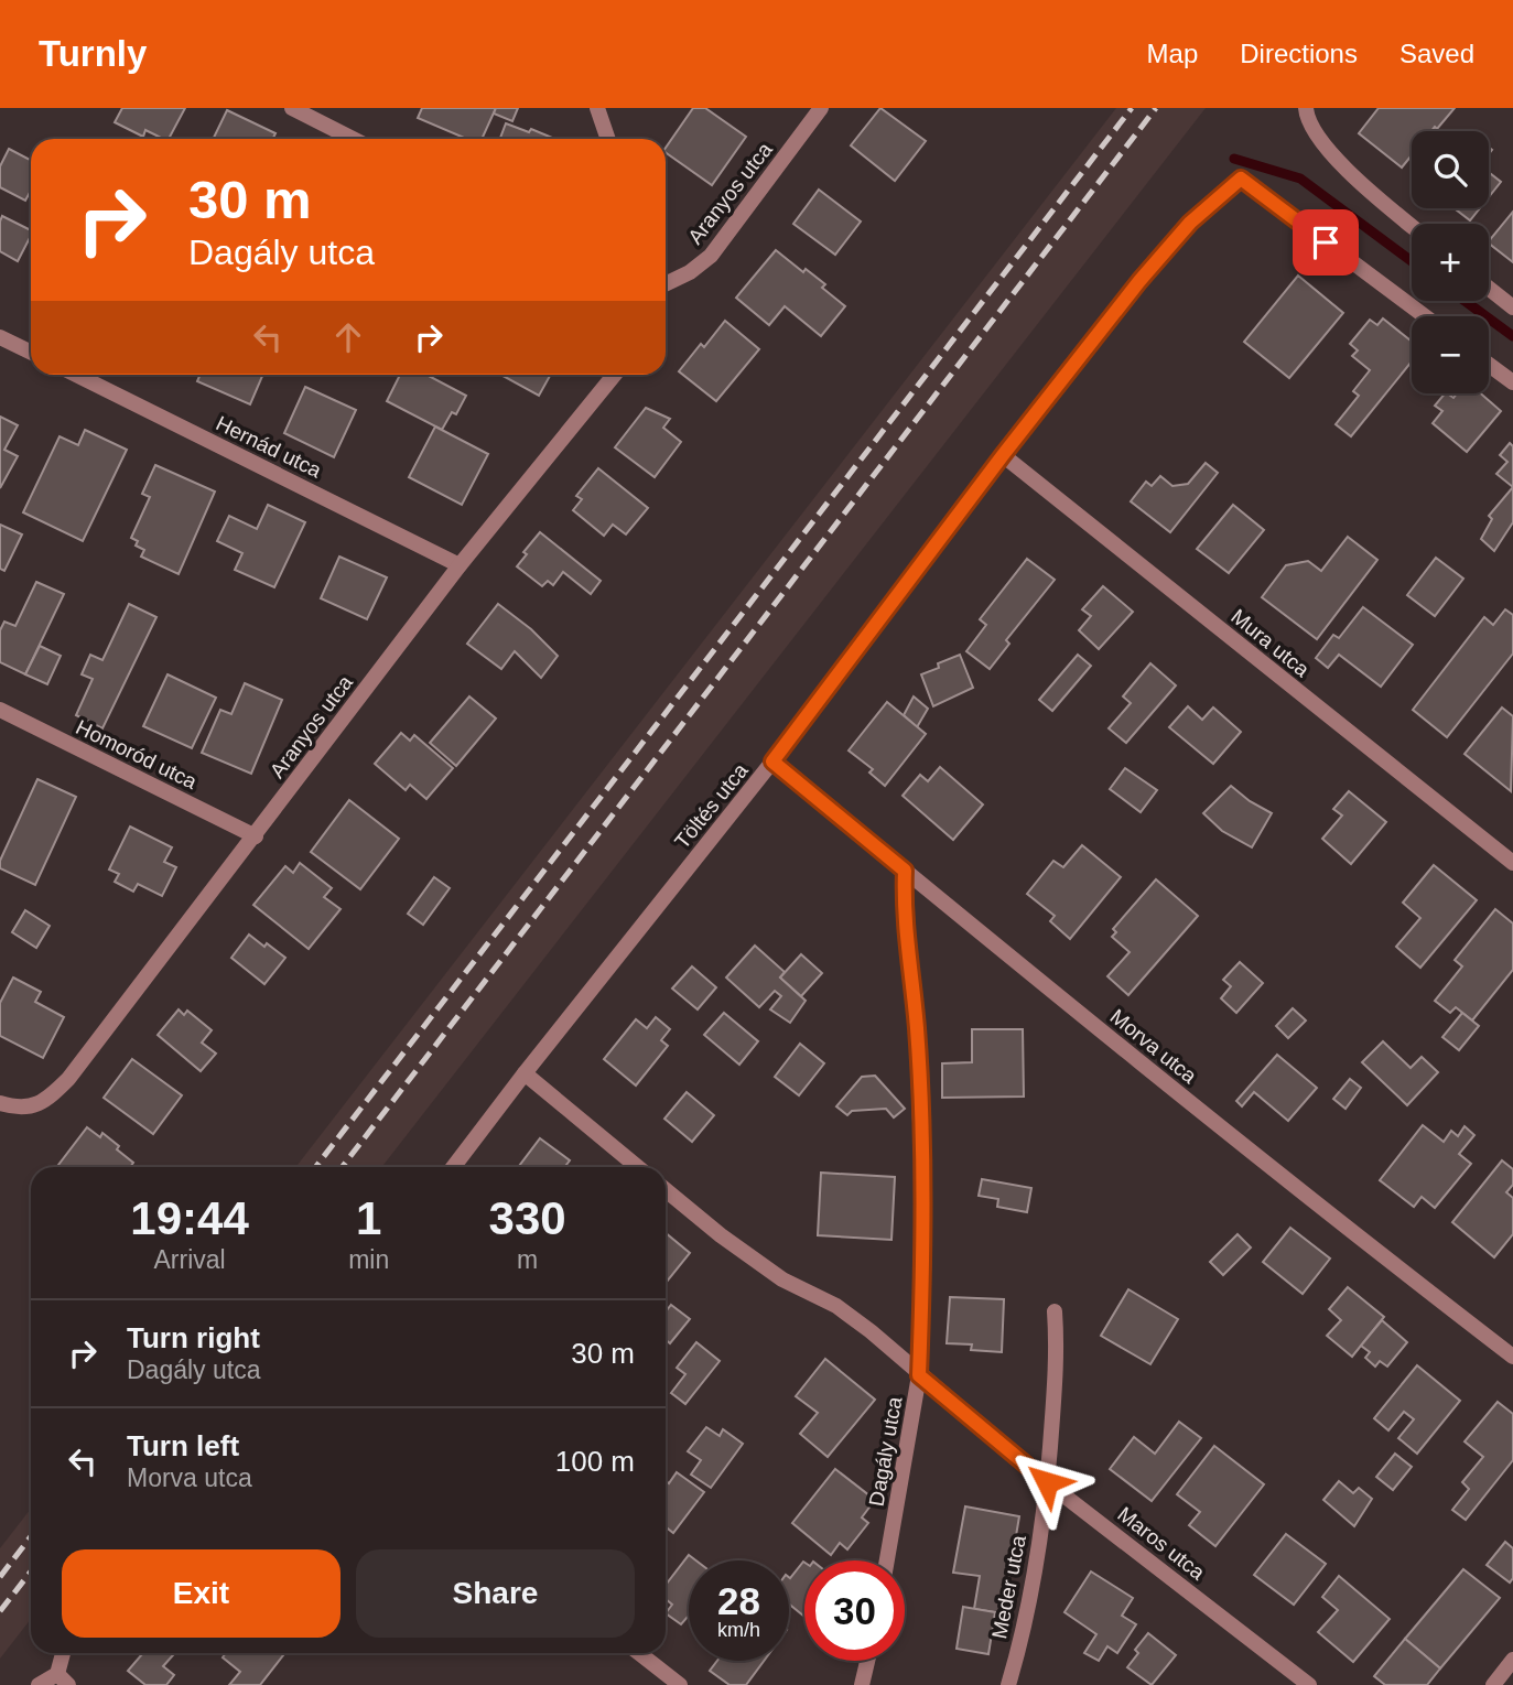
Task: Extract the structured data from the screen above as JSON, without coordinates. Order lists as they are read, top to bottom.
{
  "streets": {
    "street": [
      "Aranyos utca",
      "Hernád utca",
      "Mura utca",
      "Homoród utca",
      "Töltés utca",
      "Morva utca",
      "Dagály utca",
      "Maros utca",
      "Meder utca"
    ]
  },
  "crossings": [
    ["Aranyos utca", "Hernád utca"],
    ["Aranyos utca", "Homoród utca"],
    ["Mura utca", "Töltés utca"],
    ["Töltés utca", "Morva utca"],
    ["Morva utca", "Dagály utca"],
    ["Dagály utca", "Maros utca"],
    ["Maros utca", "Meder utca"]
  ],
  "page": {
    "header": "Turnly",
    "nav": ["Map", "Directions", "Saved"],
    "map_buttons": ["+", "−"],
    "turn": ["30 m", "Dagály utca"],
    "eta": [
      "19:44",
      "Arrival",
      "1",
      "min",
      "330",
      "m"
    ],
    "list": [
      {
        "name": "Turn right",
        "note": "Dagály utca",
        "value": "30 m"
      },
      {
        "name": "Turn left",
        "note": "Morva utca",
        "value": "100 m"
      }
    ],
    "buttons": ["Exit", "Share"],
    "speed": "28 km/h",
    "limit": "30"
  }
}
